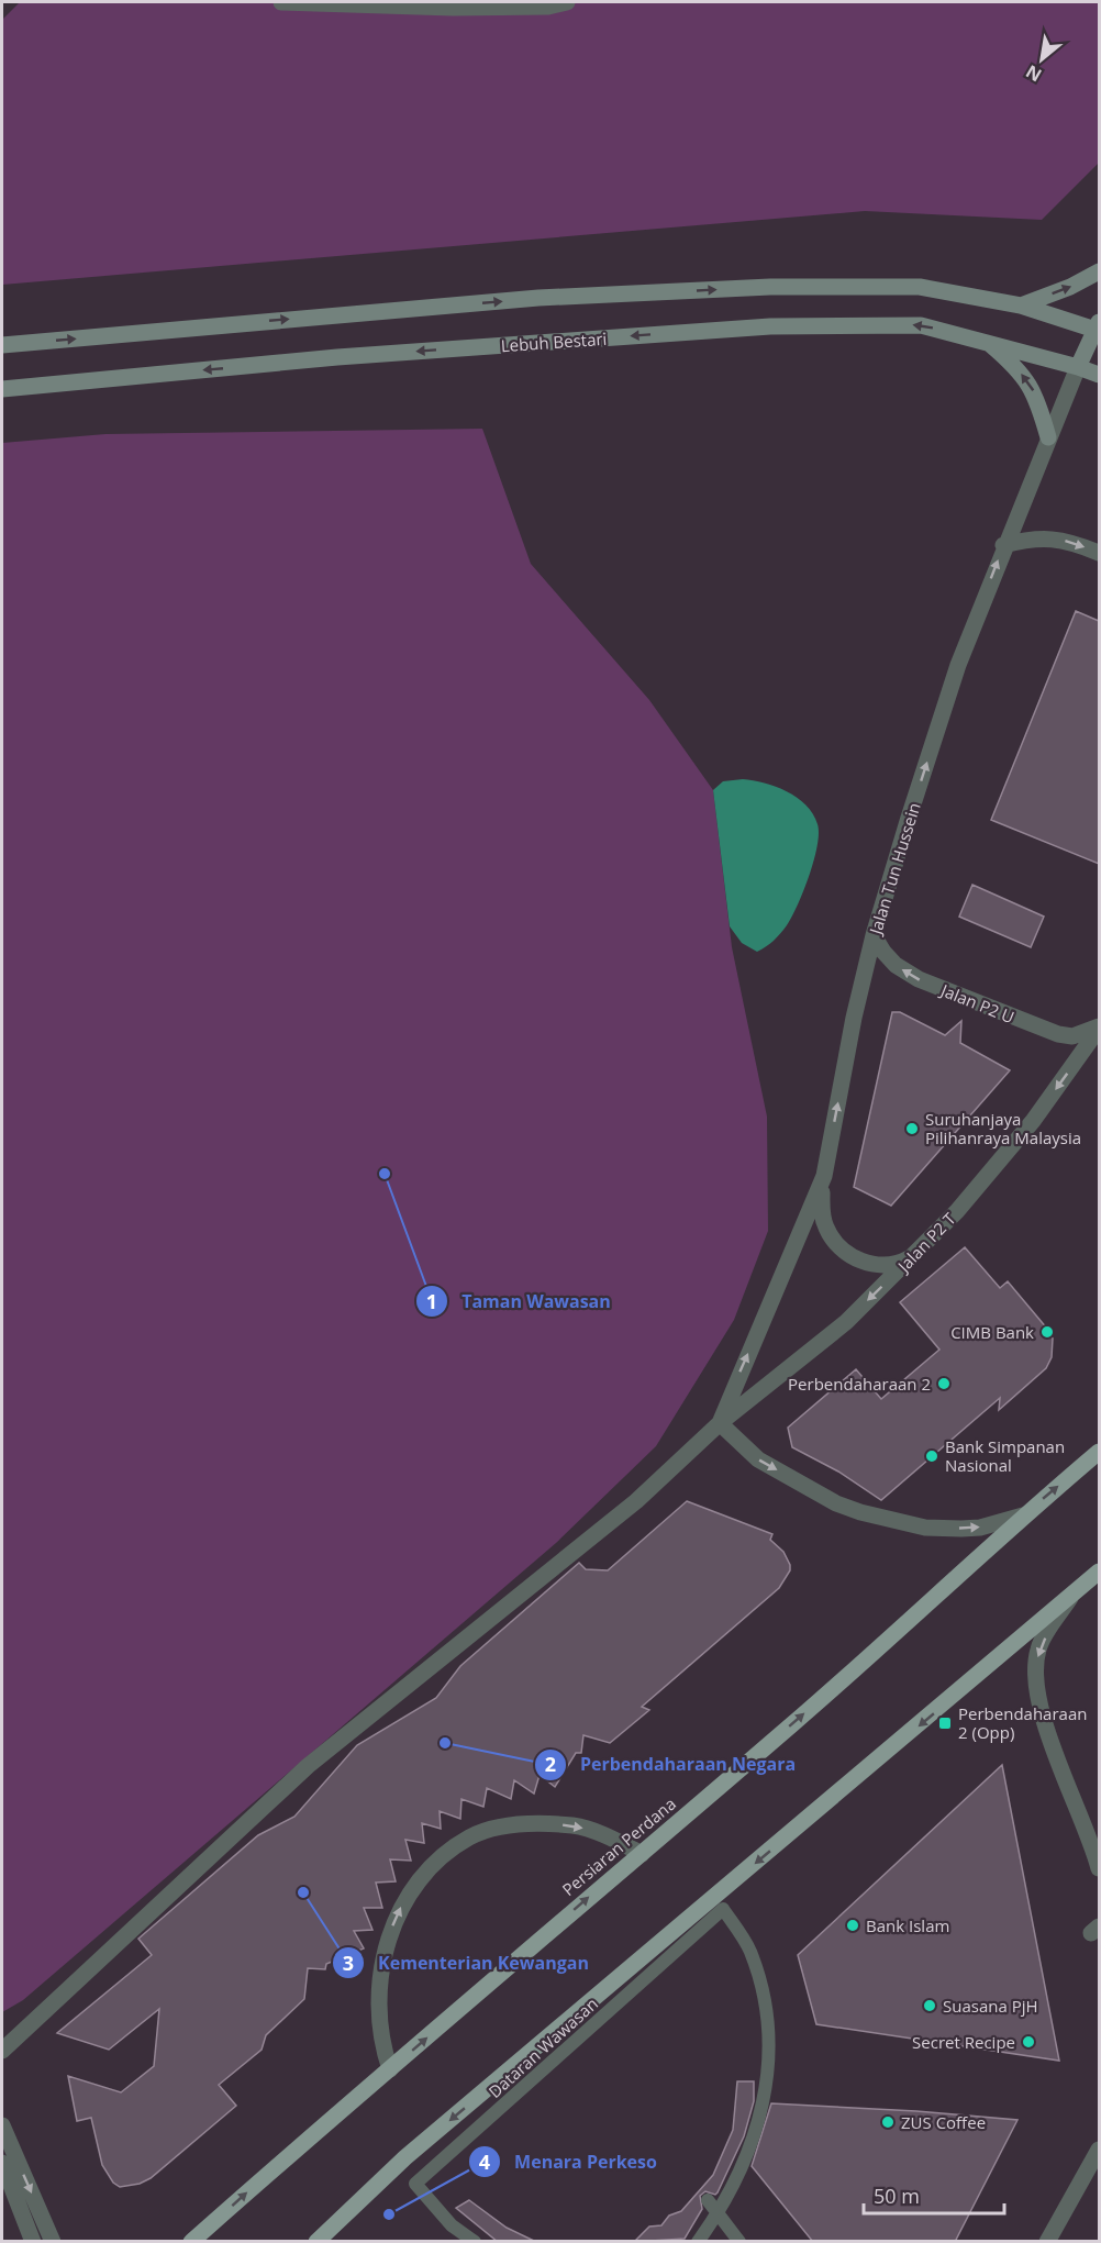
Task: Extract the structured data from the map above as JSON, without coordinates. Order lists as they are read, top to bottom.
{
  "streets": {
    "main road": ["Lebuh Bestari", "Jalan Tun Hussein", "Persiaran Perdana"],
    "street": ["Jalan P2 U", "Jalan P2 T", "Dataran Wawasan"]
  },
  "crossings": [
    ["Lebuh Bestari", "Jalan Tun Hussein"],
    ["Jalan Tun Hussein", "Jalan P2 U"],
    ["Jalan Tun Hussein", "Jalan P2 T"],
    ["Jalan P2 U", "Jalan P2 T"]
  ],
  "one_way": ["Jalan Tun Hussein", "Jalan P2 U", "Jalan P2 T"],
  "places": {
    "other": [
      "Suruhanjaya Pilihanraya Malaysia",
      "Taman Wawasan",
      "CIMB Bank",
      "Perbendaharaan 2",
      "Bank Simpanan Nasional",
      "Perbendaharaan Negara",
      "Kementerian Kewangan",
      "Bank Islam",
      "Suasana PjH",
      "Secret Recipe",
      "ZUS Coffee",
      "Menara Perkeso"
    ],
    "transit": ["Perbendaharaan 2 (Opp)"]
  },
  "scale_bar": "50 m",
  "north": "bottom left"
}
